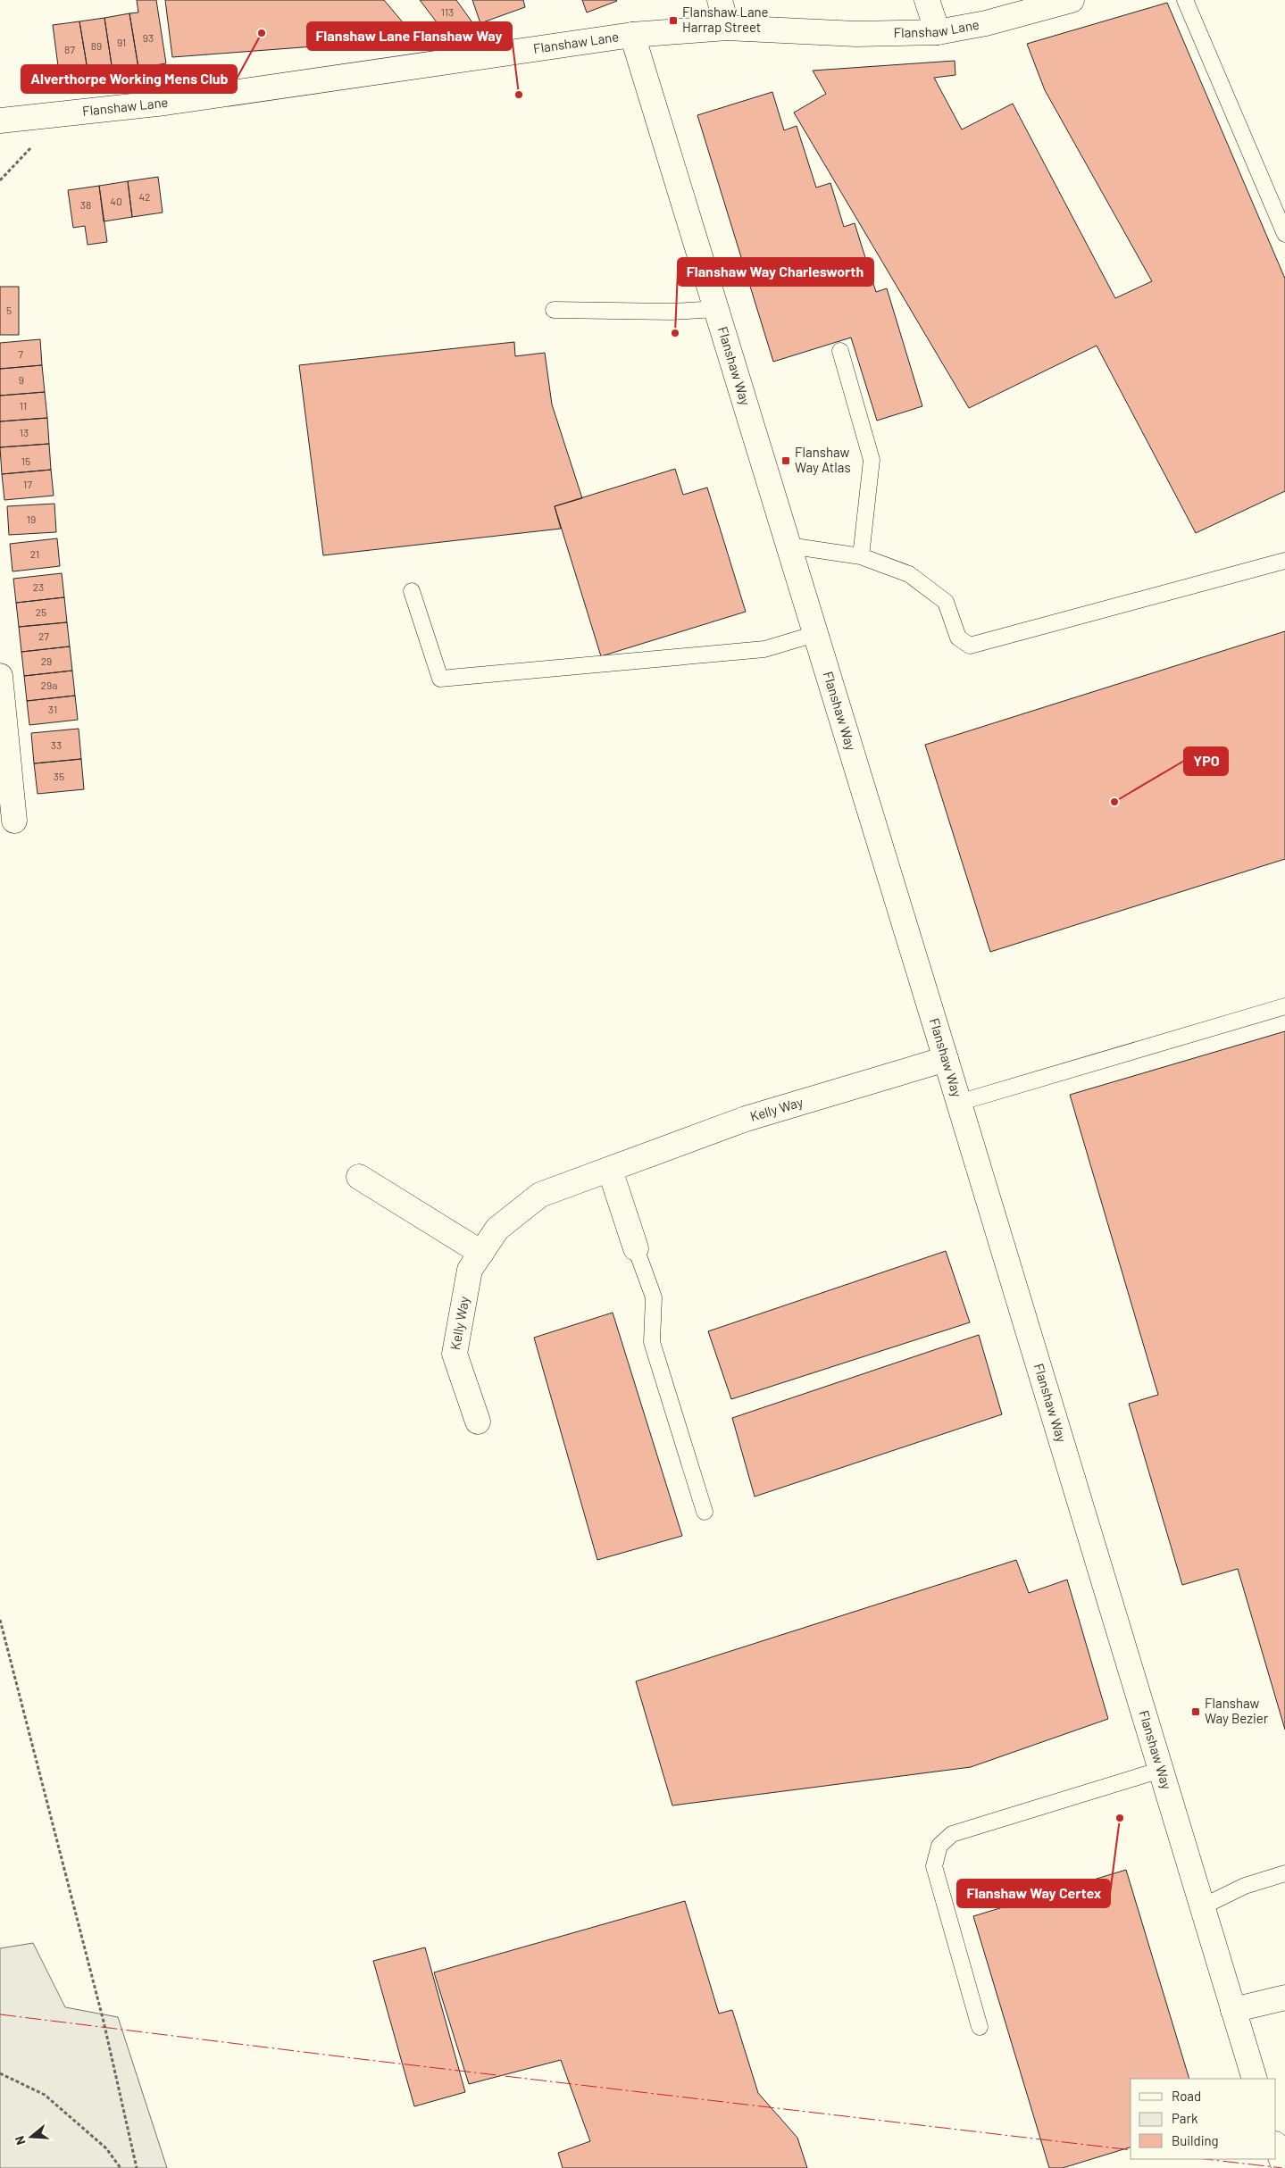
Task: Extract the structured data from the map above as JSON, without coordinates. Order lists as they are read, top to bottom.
{
  "streets": {
    "street": ["Flanshaw Lane", "Flanshaw Way", "Kelly Way"]
  },
  "crossings": [
    ["Flanshaw Lane", "Flanshaw Way"],
    ["Flanshaw Way", "Kelly Way"]
  ],
  "places": {
    "transit": ["Flanshaw Lane Harrap Street", "Flanshaw Way Atlas", "Flanshaw Way Bezier"],
    "other": [
      "Alverthorpe Working Mens Club",
      "Flanshaw Lane Flanshaw Way",
      "Flanshaw Way Charlesworth",
      "YPO",
      "Flanshaw Way Certex"
    ]
  },
  "house_numbers": [
    "113",
    "93",
    "91",
    "89",
    "87",
    "42",
    "40",
    "38",
    "5",
    "7",
    "9",
    "11",
    "13",
    "15",
    "17",
    "19",
    "21",
    "23",
    "25",
    "27",
    "29",
    "29a",
    "31",
    "33",
    "35"
  ],
  "legend": ["Road", "Park", "Building"],
  "north": "left"
}
